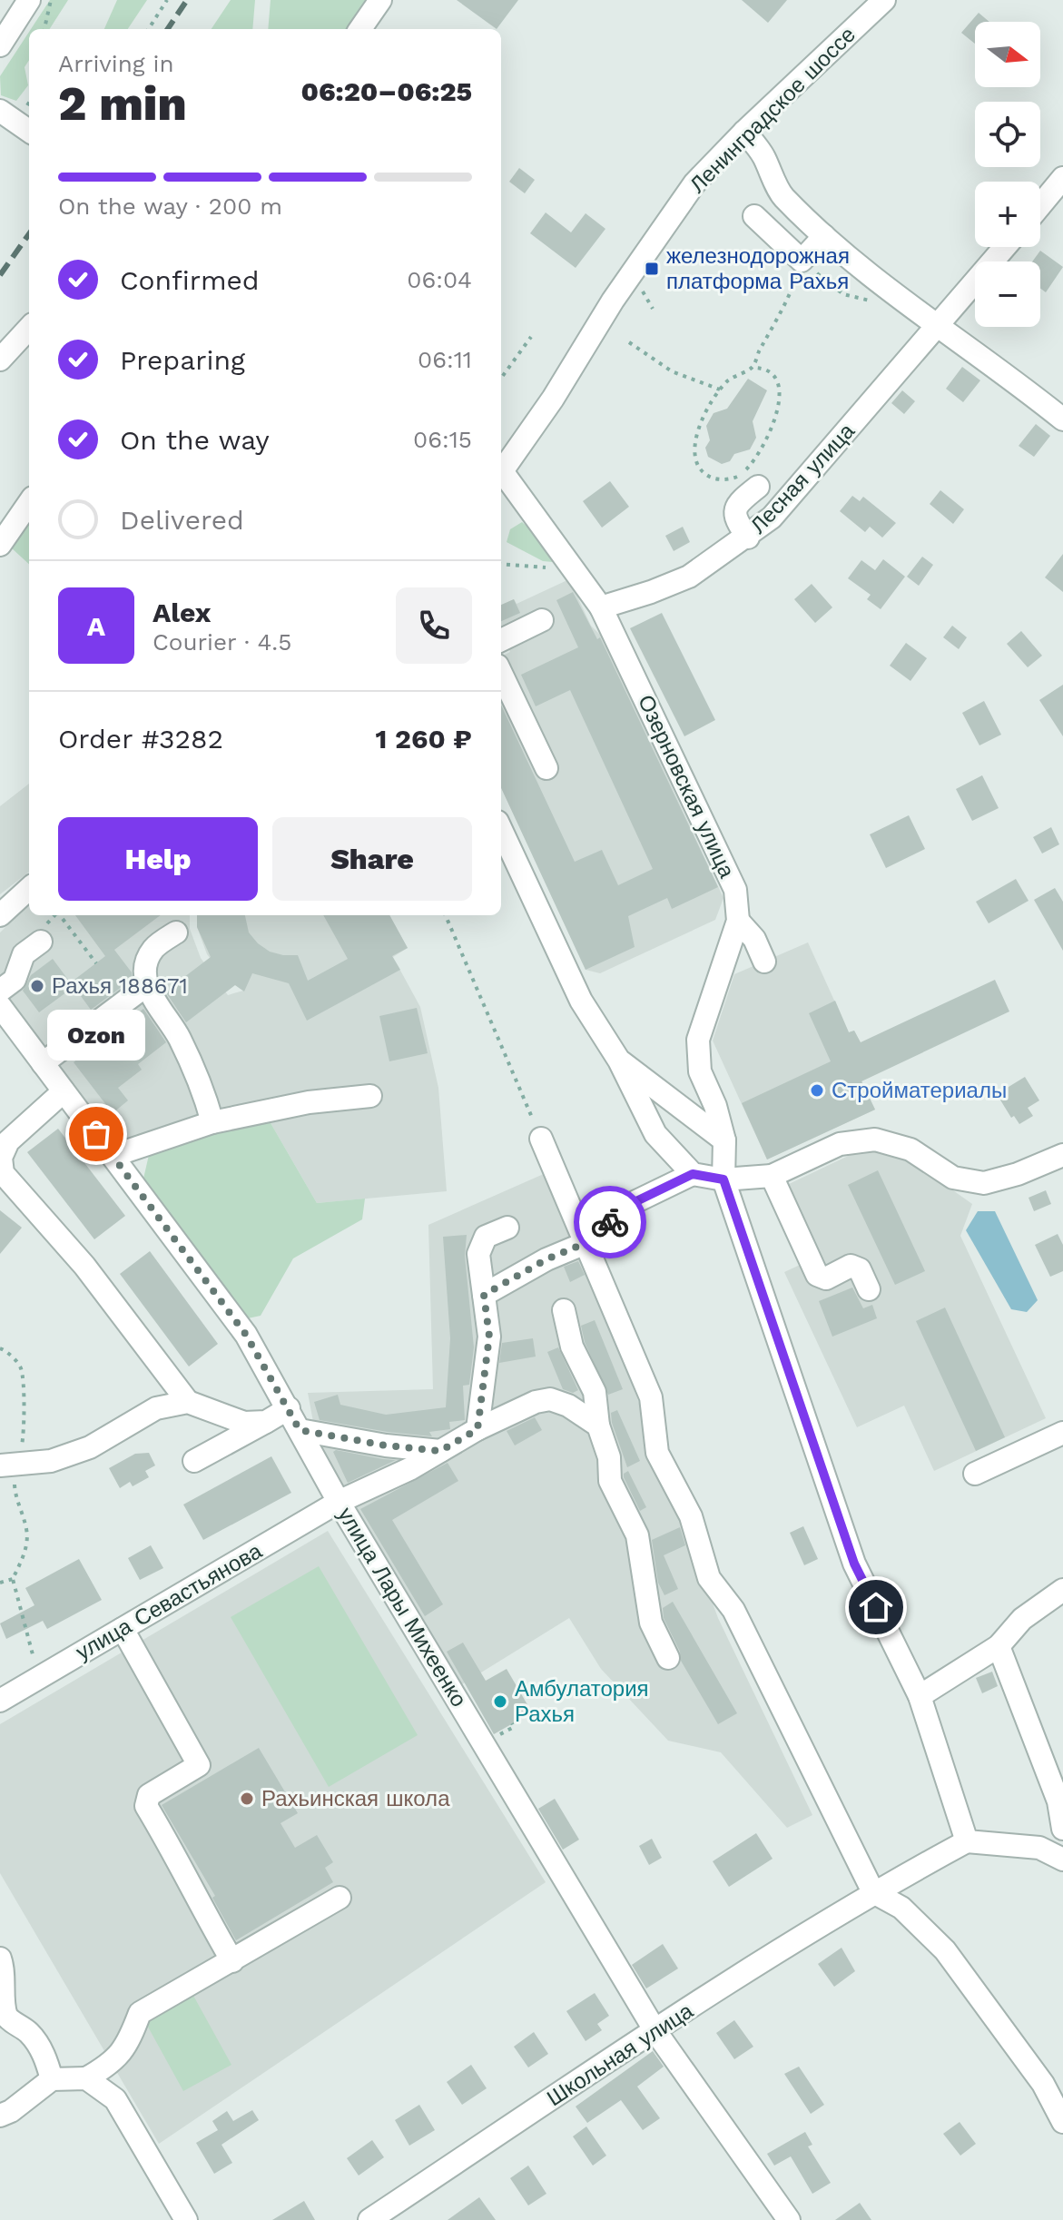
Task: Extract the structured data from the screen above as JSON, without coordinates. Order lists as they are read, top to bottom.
{
  "streets": {
    "street": [
      "Ленинградское шоссе",
      "Лесная улица",
      "Озерновская улица",
      "улица Севастьянова",
      "улица Лары Михеенко",
      "Школьная улица"
    ]
  },
  "crossings": [
    ["Лесная улица", "Озерновская улица"],
    ["Озерновская улица", "Школьная улица"],
    ["улица Севастьянова", "улица Лары Михеенко"],
    ["улица Лары Михеенко", "Школьная улица"]
  ],
  "places": {
    "transit": ["железнодорожная платформа Рахья"],
    "other": [
      "Рахья 188671",
      "Стройматериалы",
      "Ozon",
      "Амбулатория Рахья",
      "Рахьинская школа"
    ]
  },
  "north": "right",
  "page": {
    "map_buttons": ["+", "−"],
    "heading": ["2 min", "Arriving in", "06:20–06:25"],
    "panel": [
      "Alex",
      "Courier · 4.5",
      "Order #3282",
      "1 260 ₽"
    ],
    "bar": "On the way · 200 m",
    "list": [
      ["Confirmed", "06:04"],
      ["Preparing", "06:11"],
      ["On the way", "06:15"],
      "Delivered"
    ],
    "round": "A",
    "buttons": ["Help", "Share"],
    "bubble": "Ozon"
  }
}
